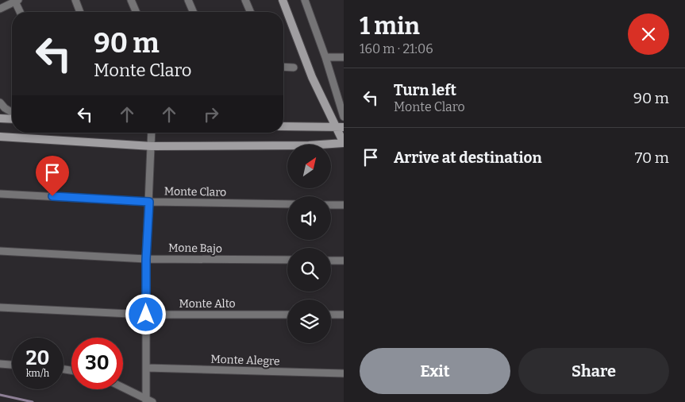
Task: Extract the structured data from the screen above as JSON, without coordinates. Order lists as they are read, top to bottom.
{
  "streets": {
    "street": [
      "Monte Claro",
      "Mone Bajo",
      "Monte Alto",
      "Monte Alegre"
    ]
  },
  "north": "top right",
  "page": {
    "heading": ["1 min", "160 m · 21:06"],
    "turn": ["90 m", "Monte Claro"],
    "list": [
      {
        "name": "Turn left",
        "note": "Monte Claro",
        "value": "90 m"
      },
      {
        "name": "Arrive at destination",
        "value": "70 m"
      }
    ],
    "speed": "20 km/h",
    "limit": "30",
    "buttons": ["Exit", "Share"]
  }
}
